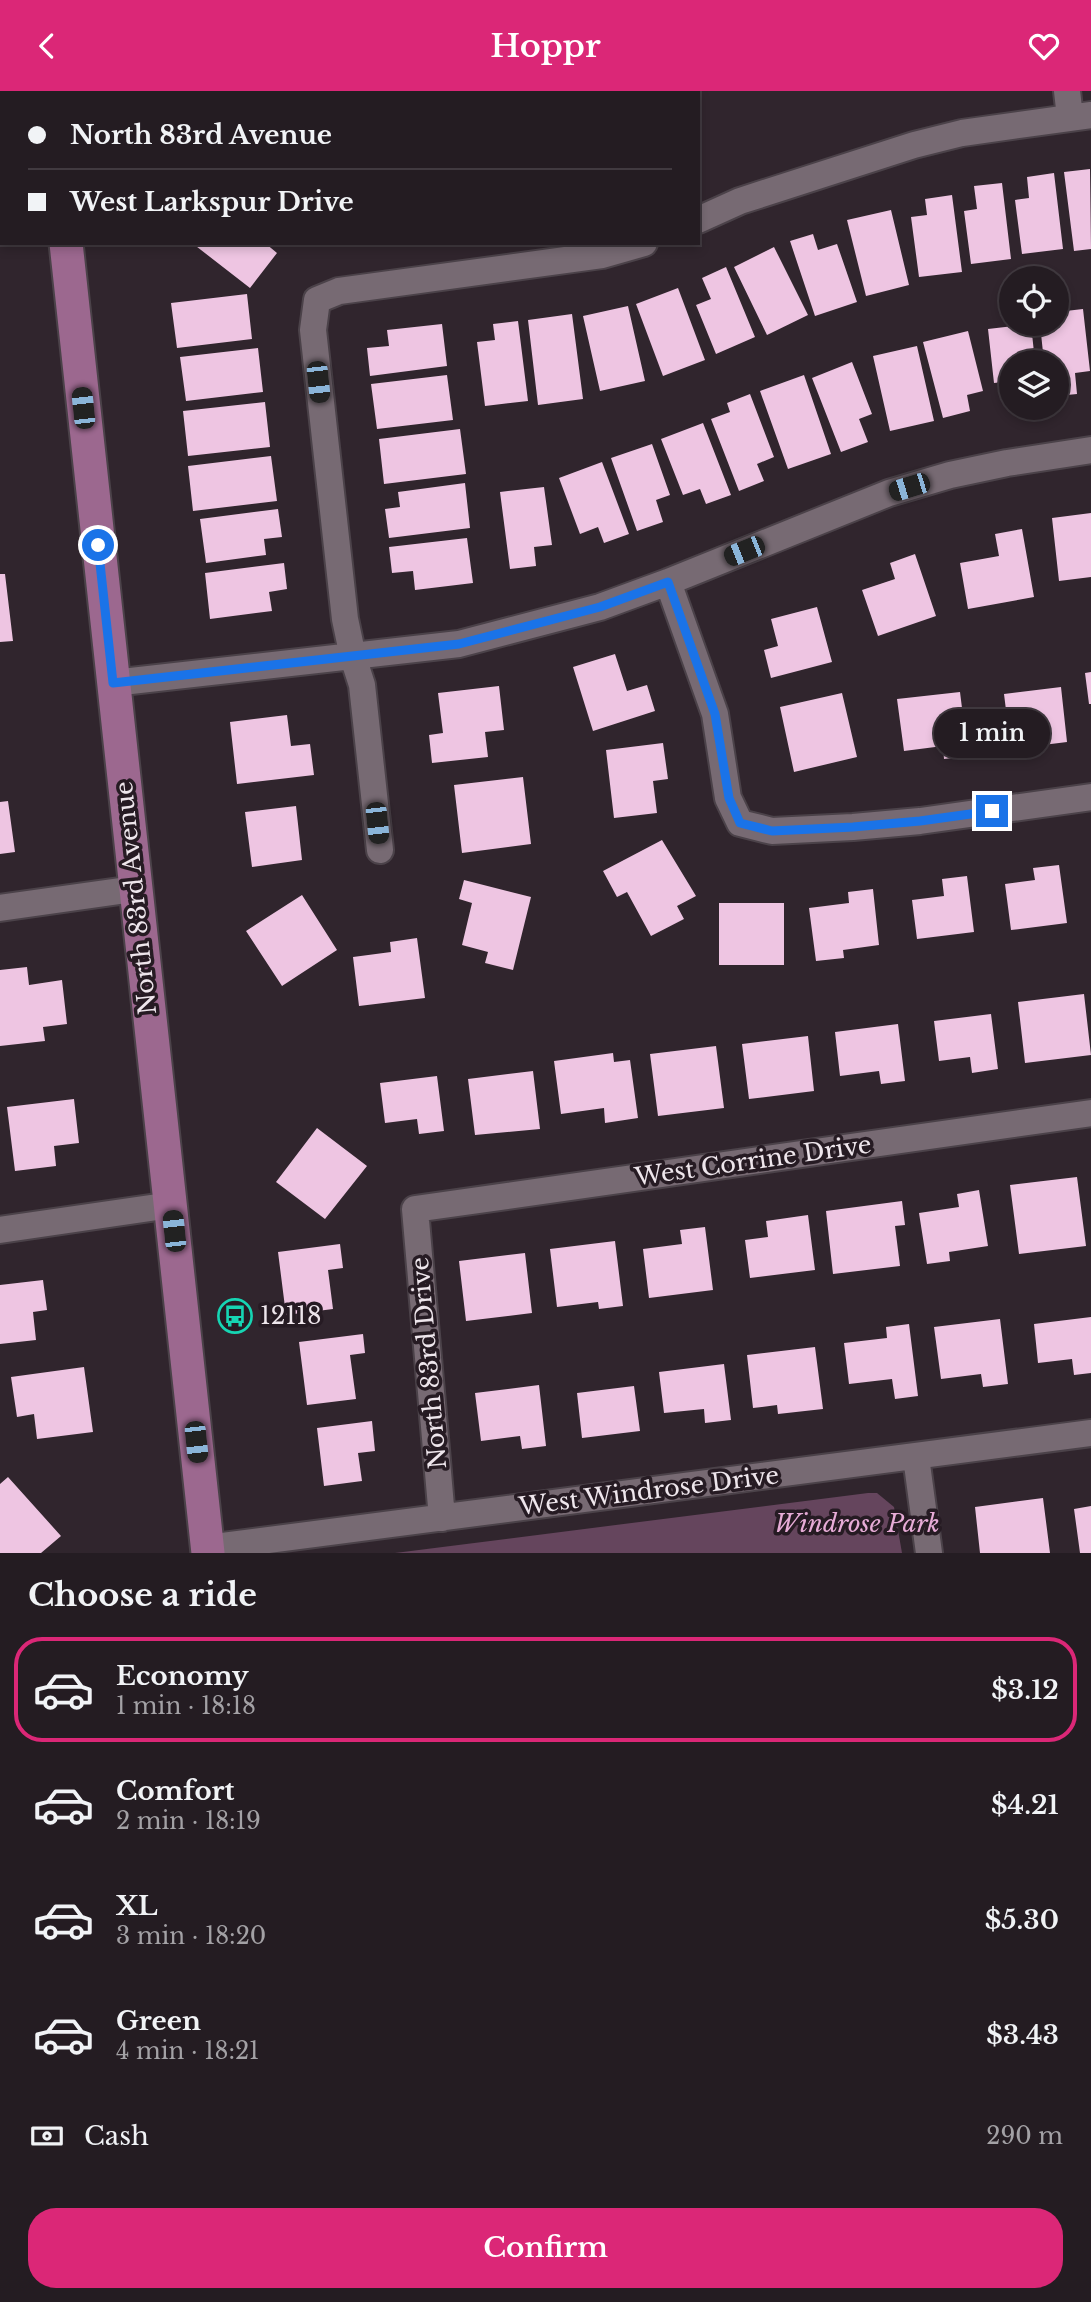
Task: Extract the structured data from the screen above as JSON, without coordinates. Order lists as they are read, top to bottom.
{
  "streets": {
    "main road": ["North 83rd Avenue"],
    "street": ["West Corrine Drive", "North 83rd Drive", "West Windrose Drive"]
  },
  "crossings": [
    ["North 83rd Avenue", "West Windrose Drive"],
    ["West Corrine Drive", "North 83rd Drive"],
    ["North 83rd Drive", "West Windrose Drive"]
  ],
  "parks": ["Windrose Park"],
  "places": {
    "bus stop": ["12118"]
  },
  "page": {
    "header": "Hoppr",
    "banner": ["North 83rd Avenue", "West Larkspur Drive"],
    "bubble": "1 min",
    "heading": "Choose a ride",
    "list": [
      {
        "name": "Economy",
        "note": "1 min · 18:18",
        "value": "$3.12"
      },
      {
        "name": "Comfort",
        "note": "2 min · 18:19",
        "value": "$4.21"
      },
      {
        "name": "XL",
        "note": "3 min · 18:20",
        "value": "$5.30"
      },
      {
        "name": "Green",
        "note": "4 min · 18:21",
        "value": "$3.43"
      }
    ],
    "pay": ["Cash", "290 m"],
    "buttons": "Confirm"
  }
}
